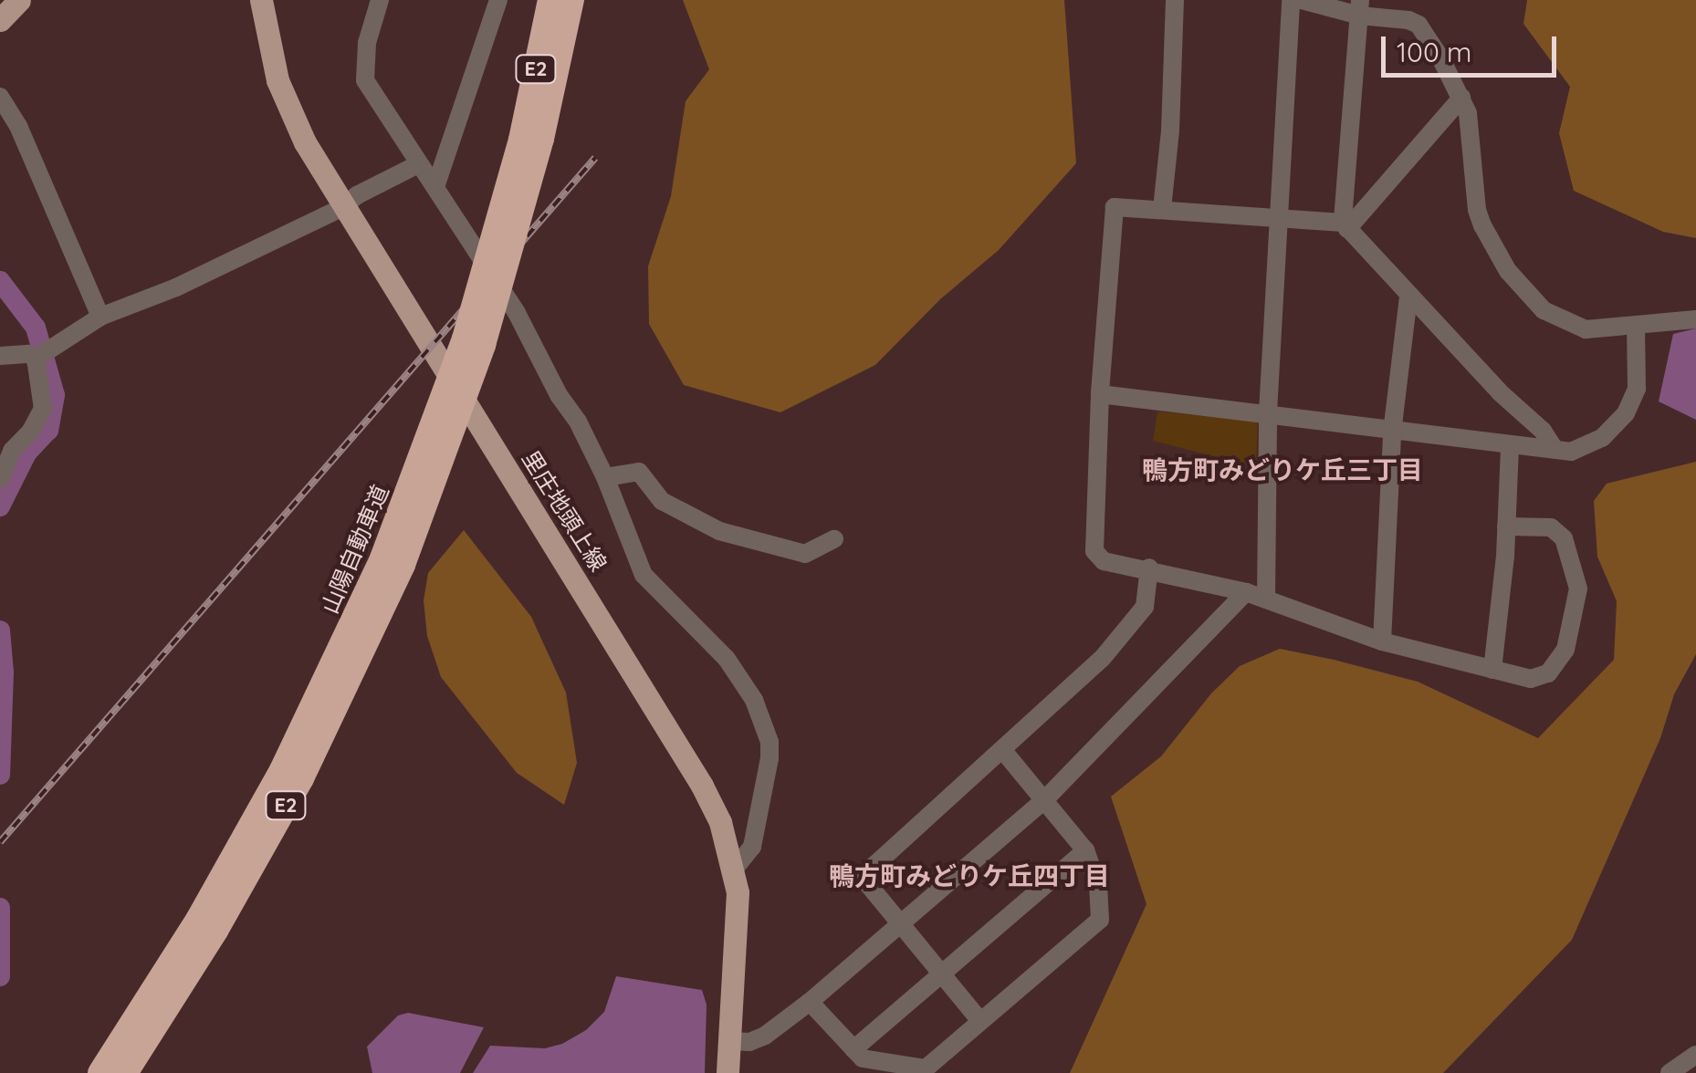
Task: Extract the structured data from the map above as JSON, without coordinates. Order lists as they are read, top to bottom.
{
  "streets": {
    "highway": ["E2"],
    "main road": ["里庄地頭上線"]
  },
  "districts": ["鴨方町みどりケ丘三丁目", "鴨方町みどりケ丘四丁目"],
  "scale_bar": "100 m"
}
